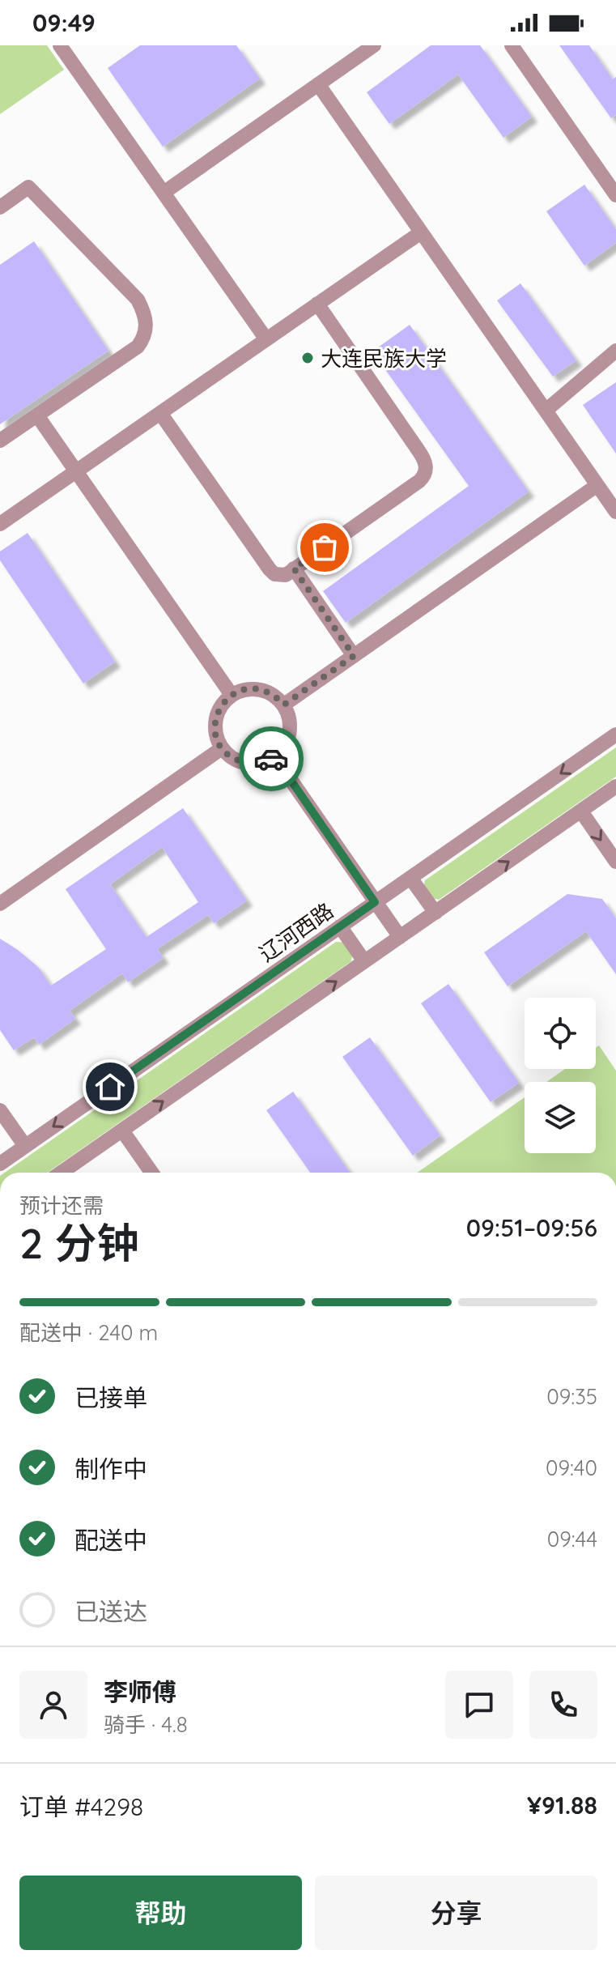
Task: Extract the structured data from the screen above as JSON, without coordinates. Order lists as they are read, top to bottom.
{
  "streets": {
    "street": ["辽河西路"]
  },
  "places": ["大连民族大学"],
  "page": {
    "status": "09:49",
    "heading": ["2 分钟", "预计还需", "09:51–09:56"],
    "panel": [
      "李师傅",
      "骑手 · 4.8",
      "订单 #4298",
      "¥91.88"
    ],
    "bar": "配送中 · 240 m",
    "list": [
      ["已接单", "09:35"],
      ["制作中", "09:40"],
      ["配送中", "09:44"],
      "已送达"
    ],
    "buttons": ["帮助", "分享"]
  }
}
